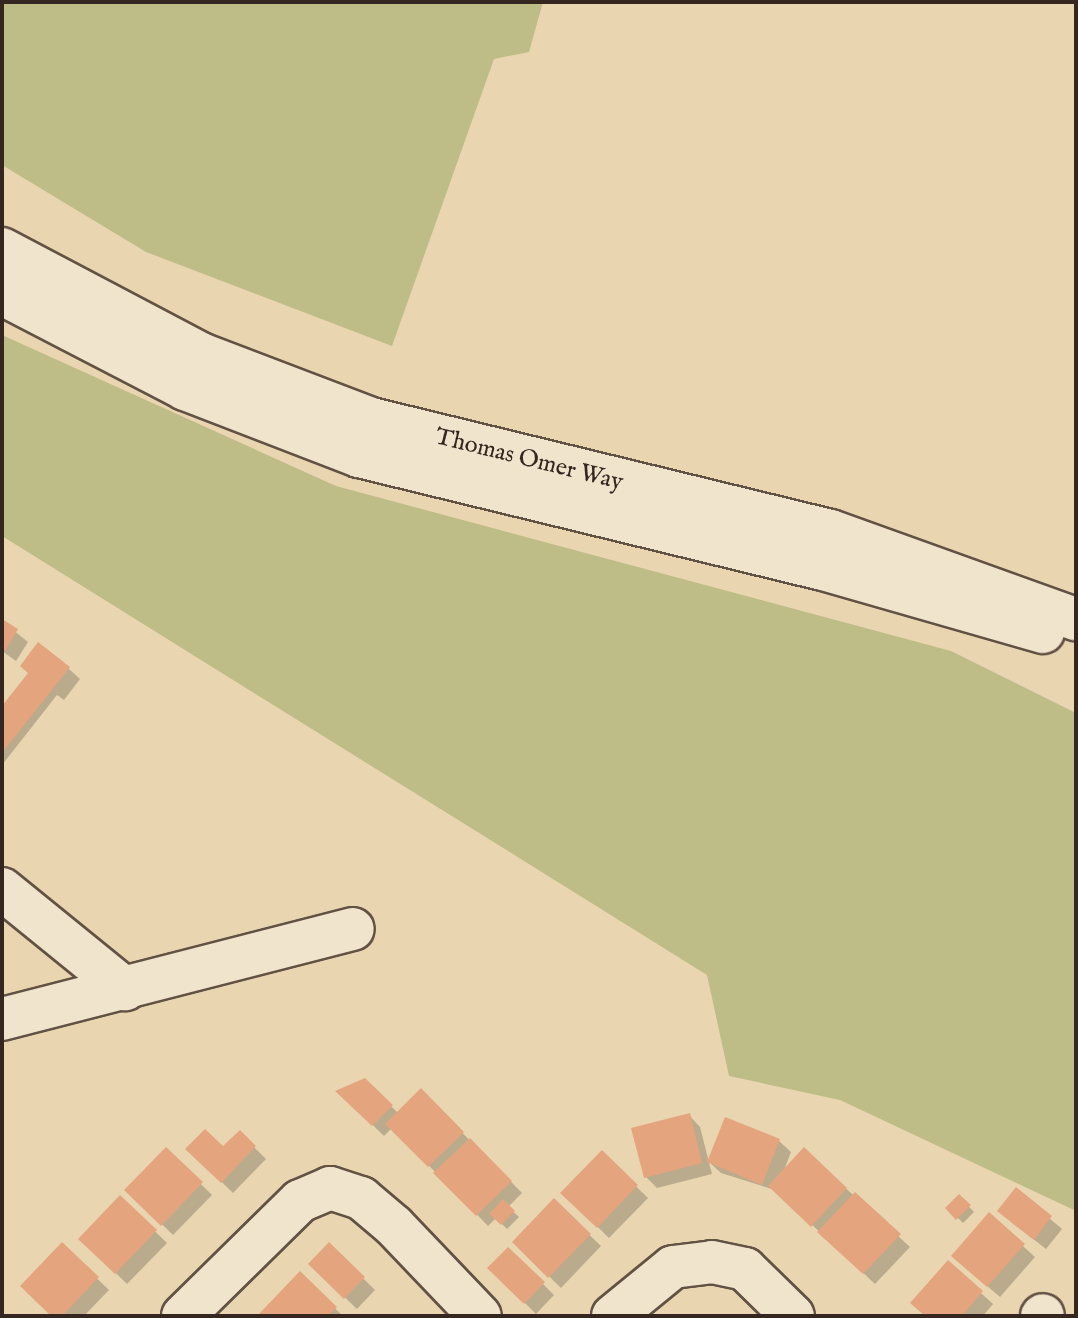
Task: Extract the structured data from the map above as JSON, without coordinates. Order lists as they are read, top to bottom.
{
  "streets": {
    "street": ["Thomas Omer Way"]
  }
}
